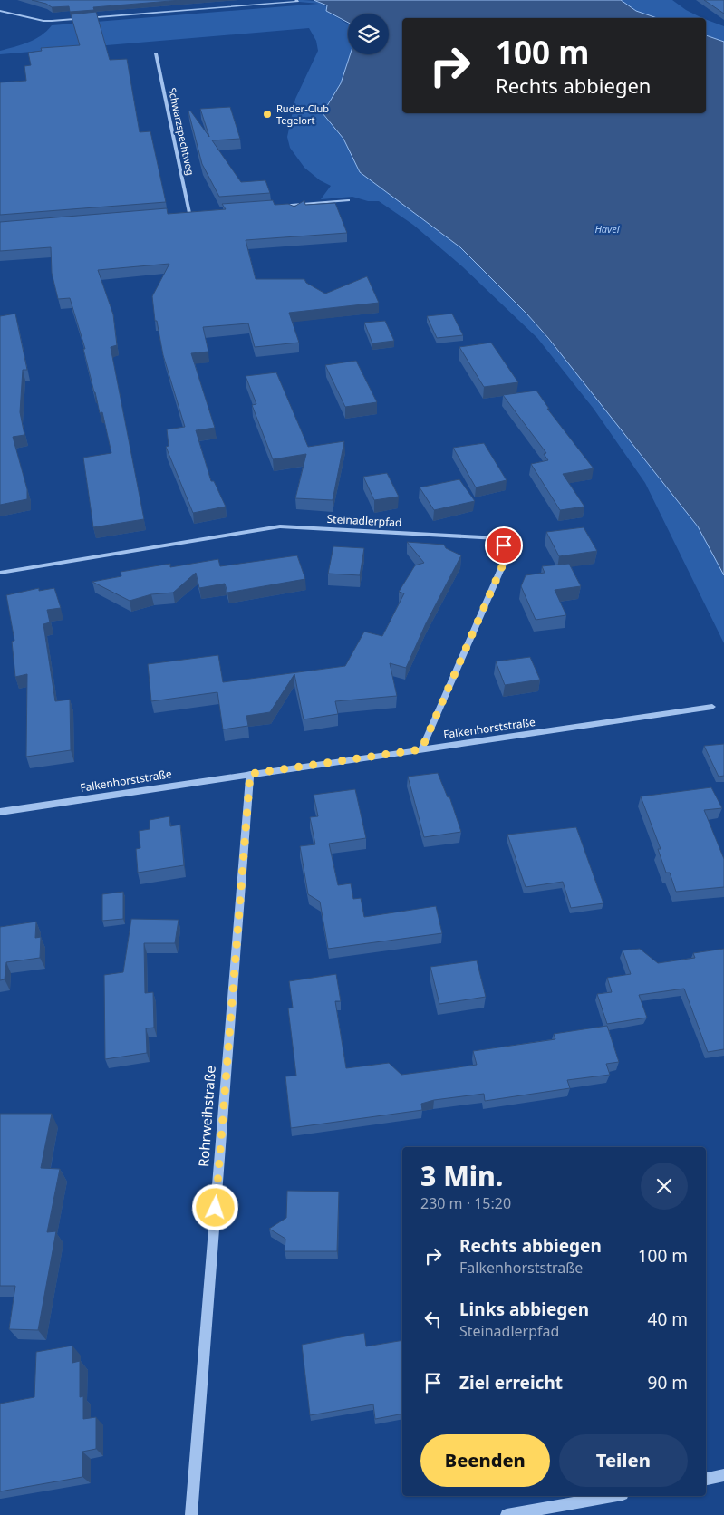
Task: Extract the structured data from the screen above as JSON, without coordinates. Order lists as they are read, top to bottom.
{
  "streets": {
    "street": [
      "Schwarzspechtweg",
      "Steinadlerpfad",
      "Falkenhorststraße",
      "Rohrweihstraße"
    ]
  },
  "crossings": [
    ["Steinadlerpfad", "Falkenhorststraße"],
    ["Falkenhorststraße", "Rohrweihstraße"]
  ],
  "water": ["Havel"],
  "places": ["Ruder-Club Tegelort"],
  "page": {
    "turn": ["100 m", "Rechts abbiegen"],
    "heading": ["3 Min.", "230 m · 15:20"],
    "list": [
      {
        "name": "Rechts abbiegen",
        "note": "Falkenhorststraße",
        "value": "100 m"
      },
      {
        "name": "Links abbiegen",
        "note": "Steinadlerpfad",
        "value": "40 m"
      },
      {
        "name": "Ziel erreicht",
        "value": "90 m"
      }
    ],
    "buttons": ["Beenden", "Teilen"]
  }
}
